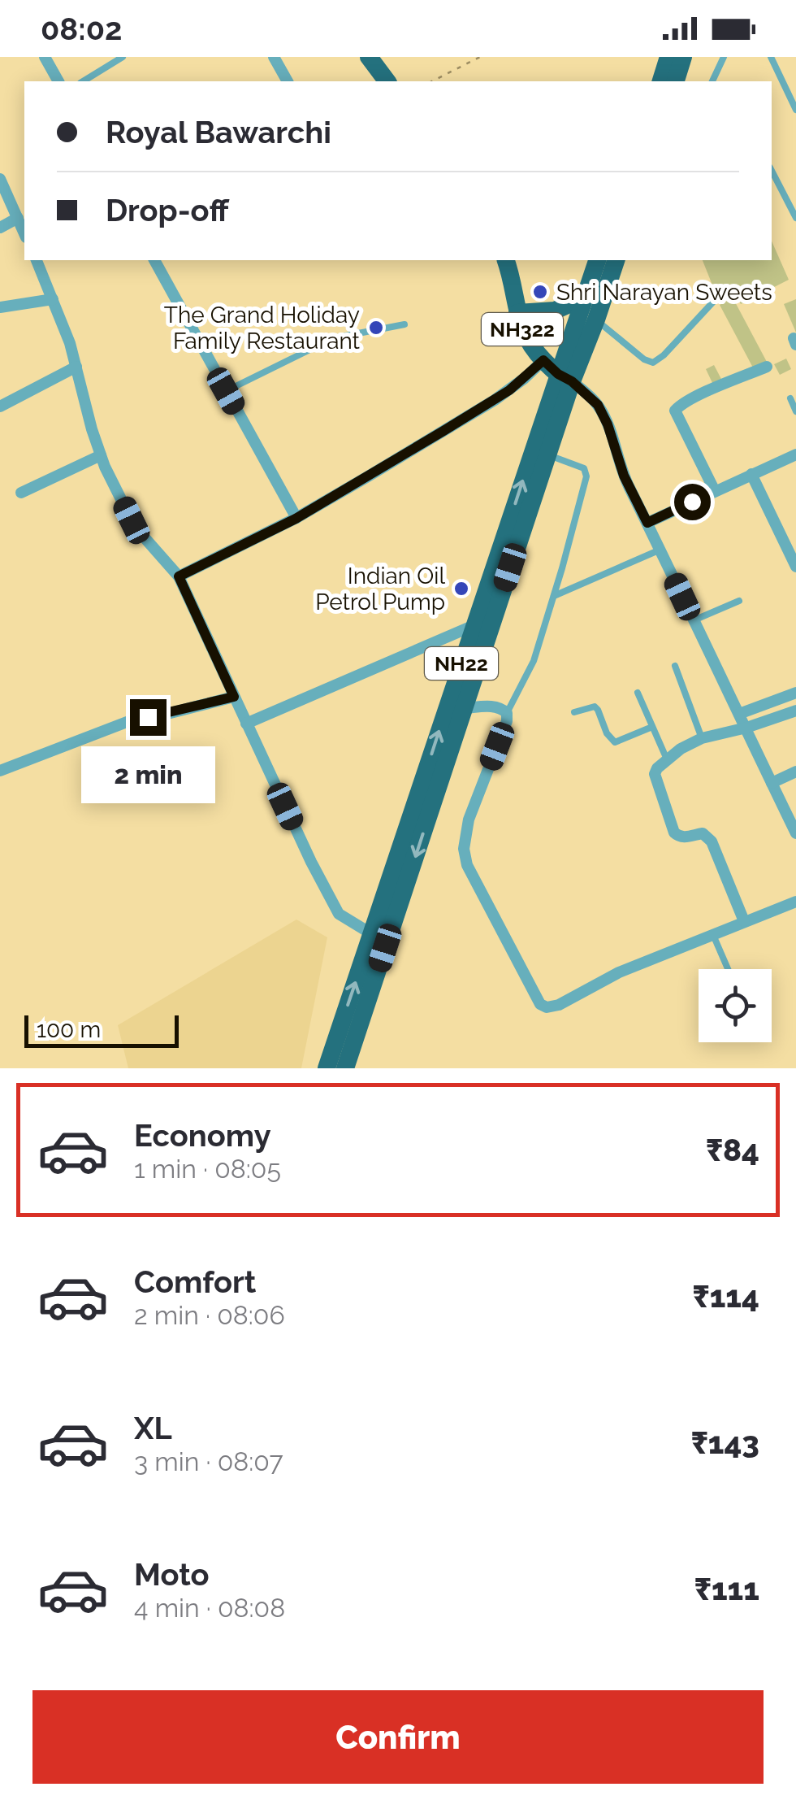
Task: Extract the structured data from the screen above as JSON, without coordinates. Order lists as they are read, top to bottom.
{
  "streets": {
    "highway": ["NH322", "NH22"]
  },
  "crossings": [
    ["NH322", "NH22"]
  ],
  "places": ["Shri Narayan Sweets", "The Grand Holiday Family Restaurant", "Indian Oil Petrol Pump"],
  "scale_bar": "100 m",
  "page": {
    "status": "08:02",
    "banner": ["Royal Bawarchi", "Drop-off"],
    "bubble": "2 min",
    "scale": "100 m",
    "list": [
      {
        "name": "Economy",
        "note": "1 min · 08:05",
        "value": "₹84"
      },
      {
        "name": "Comfort",
        "note": "2 min · 08:06",
        "value": "₹114"
      },
      {
        "name": "XL",
        "note": "3 min · 08:07",
        "value": "₹143"
      },
      {
        "name": "Moto",
        "note": "4 min · 08:08",
        "value": "₹111"
      }
    ],
    "buttons": "Confirm"
  }
}
